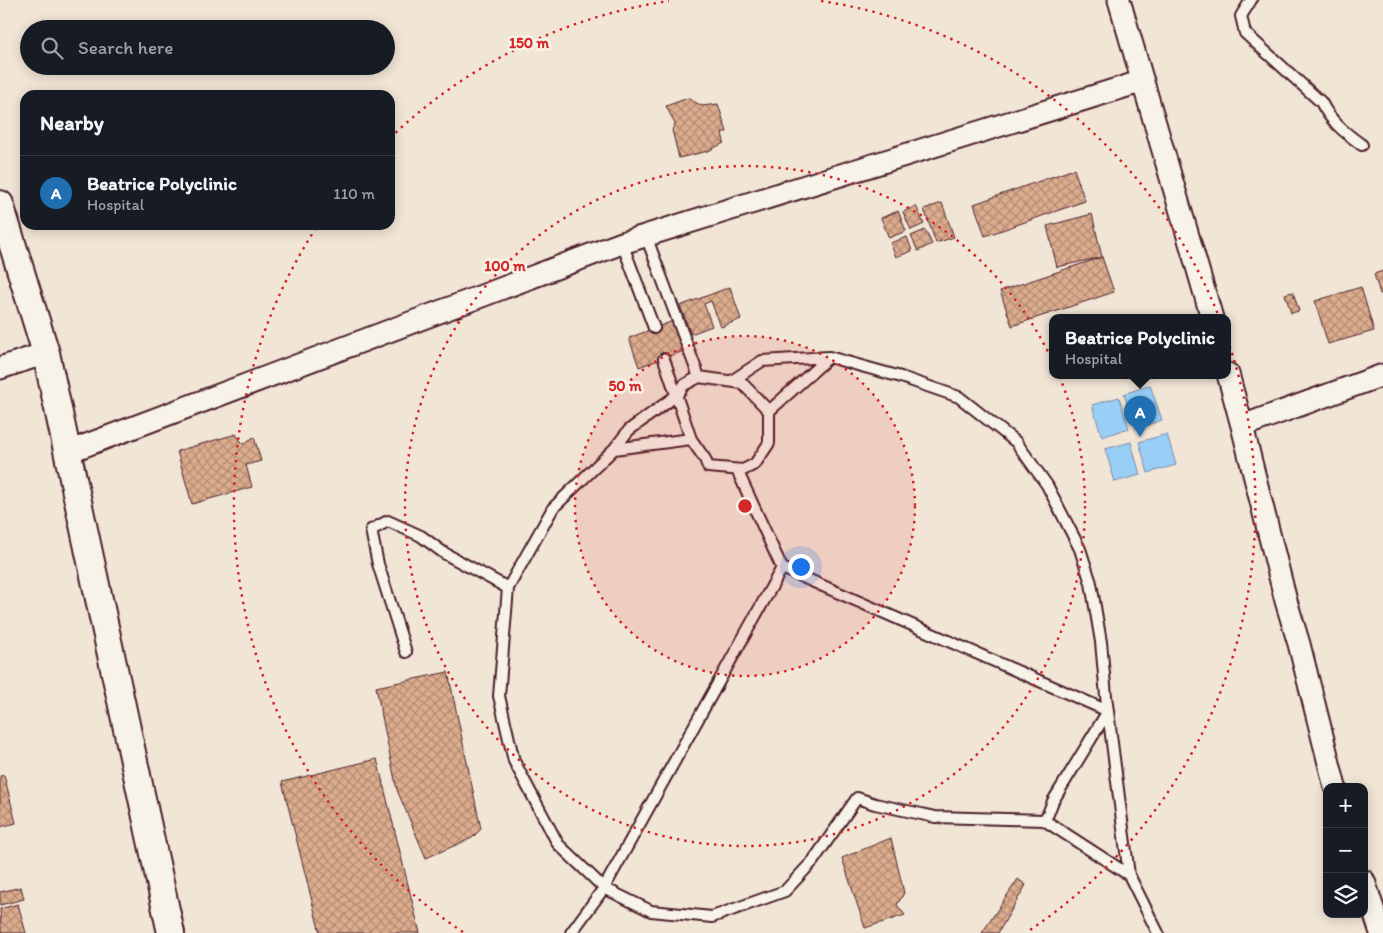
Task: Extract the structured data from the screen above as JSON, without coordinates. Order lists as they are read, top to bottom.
{
  "page": {
    "search": "Search here",
    "heading": "Nearby",
    "list": [
      {
        "mark": "A",
        "name": "Beatrice Polyclinic",
        "note": "Hospital",
        "value": "110 m"
      }
    ],
    "popup": ["Beatrice Polyclinic", "Hospital"],
    "pins": "A",
    "map_buttons": ["+", "−"]
  },
  "rings": ["150 m", "100 m", "50 m"]
}
